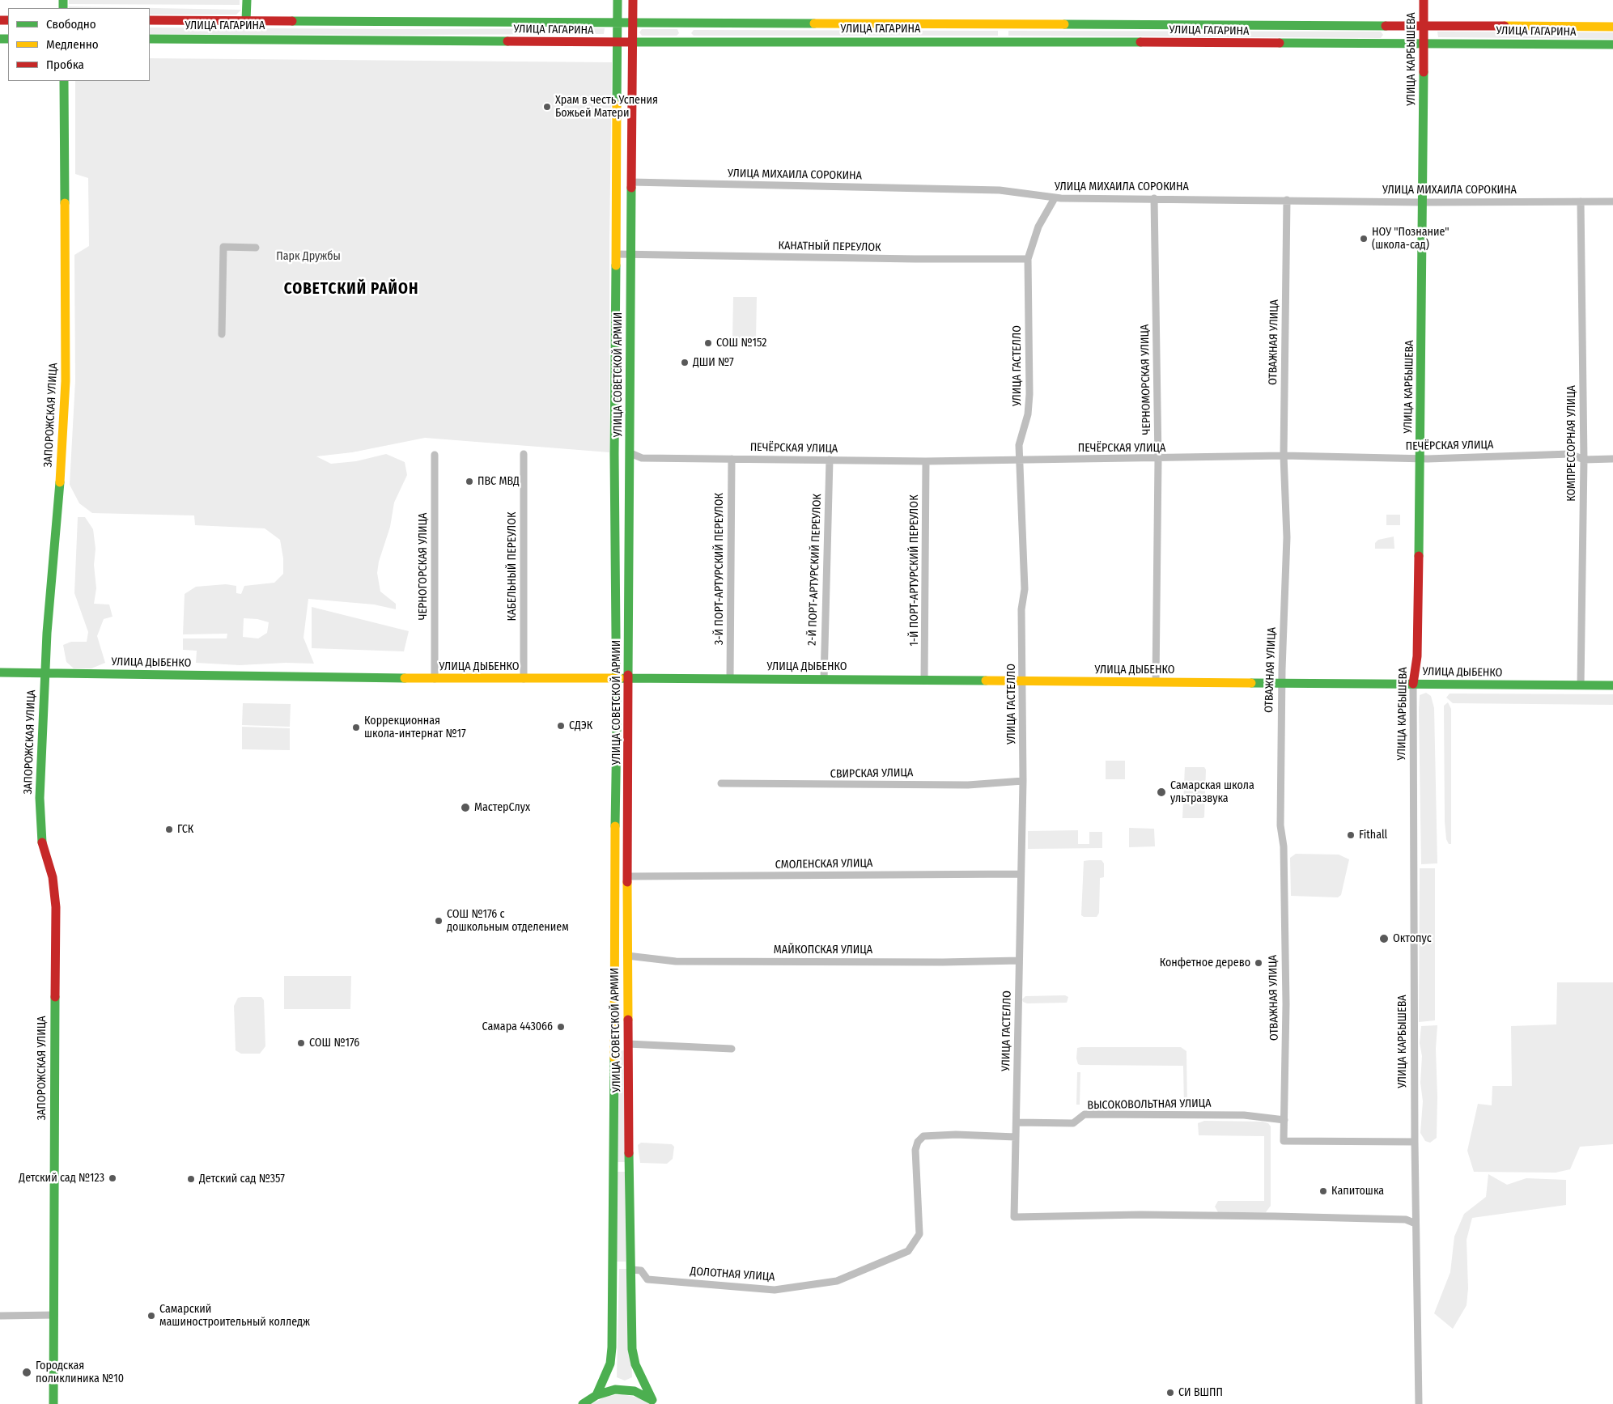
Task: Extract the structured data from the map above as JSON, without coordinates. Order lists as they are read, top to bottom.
{
  "streets": {
    "main road": [
      "УЛИЦА ГАГАРИНА",
      "УЛИЦА КАРБЫШЕВА",
      "УЛИЦА СОВЕТСКОЙ АРМИИ",
      "ЗАПОРОЖСКАЯ УЛИЦА",
      "УЛИЦА ДЫБЕНКО"
    ],
    "street": [
      "УЛИЦА МИХАИЛА СОРОКИНА",
      "КАНАТНЫЙ ПЕРЕУЛОК",
      "ОТВАЖНАЯ УЛИЦА",
      "УЛИЦА ГАСТЕЛЛО",
      "ЧЕРНОМОРСКАЯ УЛИЦА",
      "КОМПРЕССОРНАЯ УЛИЦА",
      "ПЕЧЁРСКАЯ УЛИЦА",
      "ЧЕРНОГОРСКАЯ УЛИЦА",
      "КАБЕЛЬНЫЙ ПЕРЕУЛОК",
      "3-Й ПОРТ-АРТУРСКИЙ ПЕРЕУЛОК",
      "2-Й ПОРТ-АРТУРСКИЙ ПЕРЕУЛОК",
      "1-Й ПОРТ-АРТУРСКИЙ ПЕРЕУЛОК",
      "СВИРСКАЯ УЛИЦА",
      "СМОЛЕНСКАЯ УЛИЦА",
      "МАЙКОПСКАЯ УЛИЦА",
      "ВЫСОКОВОЛЬТНАЯ УЛИЦА",
      "ДОЛОТНАЯ УЛИЦА"
    ]
  },
  "crossings": [
    ["УЛИЦА ГАГАРИНА", "УЛИЦА КАРБЫШЕВА"],
    ["УЛИЦА ГАГАРИНА", "УЛИЦА СОВЕТСКОЙ АРМИИ"],
    ["УЛИЦА КАРБЫШЕВА", "УЛИЦА МИХАИЛА СОРОКИНА"],
    ["УЛИЦА КАРБЫШЕВА", "ОТВАЖНАЯ УЛИЦА"],
    ["УЛИЦА КАРБЫШЕВА", "УЛИЦА ГАСТЕЛЛО"],
    ["УЛИЦА КАРБЫШЕВА", "ПЕЧЁРСКАЯ УЛИЦА"],
    ["УЛИЦА КАРБЫШЕВА", "УЛИЦА ДЫБЕНКО"],
    ["УЛИЦА МИХАИЛА СОРОКИНА", "ОТВАЖНАЯ УЛИЦА"],
    ["УЛИЦА МИХАИЛА СОРОКИНА", "УЛИЦА ГАСТЕЛЛО"],
    ["УЛИЦА МИХАИЛА СОРОКИНА", "УЛИЦА СОВЕТСКОЙ АРМИИ"],
    ["УЛИЦА МИХАИЛА СОРОКИНА", "ЧЕРНОМОРСКАЯ УЛИЦА"],
    ["УЛИЦА МИХАИЛА СОРОКИНА", "КОМПРЕССОРНАЯ УЛИЦА"],
    ["КАНАТНЫЙ ПЕРЕУЛОК", "УЛИЦА ГАСТЕЛЛО"],
    ["КАНАТНЫЙ ПЕРЕУЛОК", "УЛИЦА СОВЕТСКОЙ АРМИИ"],
    ["ОТВАЖНАЯ УЛИЦА", "ПЕЧЁРСКАЯ УЛИЦА"],
    ["ОТВАЖНАЯ УЛИЦА", "УЛИЦА ДЫБЕНКО"],
    ["ОТВАЖНАЯ УЛИЦА", "ВЫСОКОВОЛЬТНАЯ УЛИЦА"],
    ["УЛИЦА ГАСТЕЛЛО", "ПЕЧЁРСКАЯ УЛИЦА"],
    ["УЛИЦА ГАСТЕЛЛО", "УЛИЦА ДЫБЕНКО"],
    ["УЛИЦА ГАСТЕЛЛО", "СВИРСКАЯ УЛИЦА"],
    ["УЛИЦА ГАСТЕЛЛО", "СМОЛЕНСКАЯ УЛИЦА"],
    ["УЛИЦА ГАСТЕЛЛО", "МАЙКОПСКАЯ УЛИЦА"],
    ["УЛИЦА ГАСТЕЛЛО", "ВЫСОКОВОЛЬТНАЯ УЛИЦА"],
    ["УЛИЦА ГАСТЕЛЛО", "ДОЛОТНАЯ УЛИЦА"],
    ["УЛИЦА СОВЕТСКОЙ АРМИИ", "ПЕЧЁРСКАЯ УЛИЦА"],
    ["УЛИЦА СОВЕТСКОЙ АРМИИ", "УЛИЦА ДЫБЕНКО"],
    ["УЛИЦА СОВЕТСКОЙ АРМИИ", "СМОЛЕНСКАЯ УЛИЦА"],
    ["УЛИЦА СОВЕТСКОЙ АРМИИ", "МАЙКОПСКАЯ УЛИЦА"],
    ["УЛИЦА СОВЕТСКОЙ АРМИИ", "ДОЛОТНАЯ УЛИЦА"],
    ["ЧЕРНОМОРСКАЯ УЛИЦА", "ПЕЧЁРСКАЯ УЛИЦА"],
    ["ЧЕРНОМОРСКАЯ УЛИЦА", "УЛИЦА ДЫБЕНКО"],
    ["ЗАПОРОЖСКАЯ УЛИЦА", "УЛИЦА ДЫБЕНКО"],
    ["КОМПРЕССОРНАЯ УЛИЦА", "ПЕЧЁРСКАЯ УЛИЦА"],
    ["КОМПРЕССОРНАЯ УЛИЦА", "УЛИЦА ДЫБЕНКО"],
    ["ПЕЧЁРСКАЯ УЛИЦА", "3-Й ПОРТ-АРТУРСКИЙ ПЕРЕУЛОК"],
    ["ПЕЧЁРСКАЯ УЛИЦА", "2-Й ПОРТ-АРТУРСКИЙ ПЕРЕУЛОК"],
    ["ПЕЧЁРСКАЯ УЛИЦА", "1-Й ПОРТ-АРТУРСКИЙ ПЕРЕУЛОК"],
    ["ЧЕРНОГОРСКАЯ УЛИЦА", "УЛИЦА ДЫБЕНКО"],
    ["КАБЕЛЬНЫЙ ПЕРЕУЛОК", "УЛИЦА ДЫБЕНКО"],
    ["3-Й ПОРТ-АРТУРСКИЙ ПЕРЕУЛОК", "УЛИЦА ДЫБЕНКО"],
    ["2-Й ПОРТ-АРТУРСКИЙ ПЕРЕУЛОК", "УЛИЦА ДЫБЕНКО"],
    ["1-Й ПОРТ-АРТУРСКИЙ ПЕРЕУЛОК", "УЛИЦА ДЫБЕНКО"]
  ],
  "districts": ["СОВЕТСКИЙ РАЙОН"],
  "parks": ["Парк Дружбы"],
  "places": [
    "Храм в честь Успения Божьей Матери",
    "НОУ \"Познание\" (школа-сад)",
    "СОШ №152",
    "ДШИ №7",
    "ПВС МВД",
    "СДЭК",
    "Коррекционная школа-интернат №17",
    "Самарская школа ультразвука",
    "МастерСлух",
    "ГСК",
    "Fithall",
    "СОШ №176 с дошкольным отделением",
    "Октопус",
    "Конфетное дерево",
    "Самара 443066",
    "СОШ №176",
    "Детский сад №123",
    "Детский сад №357",
    "Капитошка",
    "Самарский машиностроительный колледж",
    "Городская поликлиника №10",
    "СИ ВШПП"
  ],
  "legend": ["Свободно", "Медленно", "Пробка"]
}
